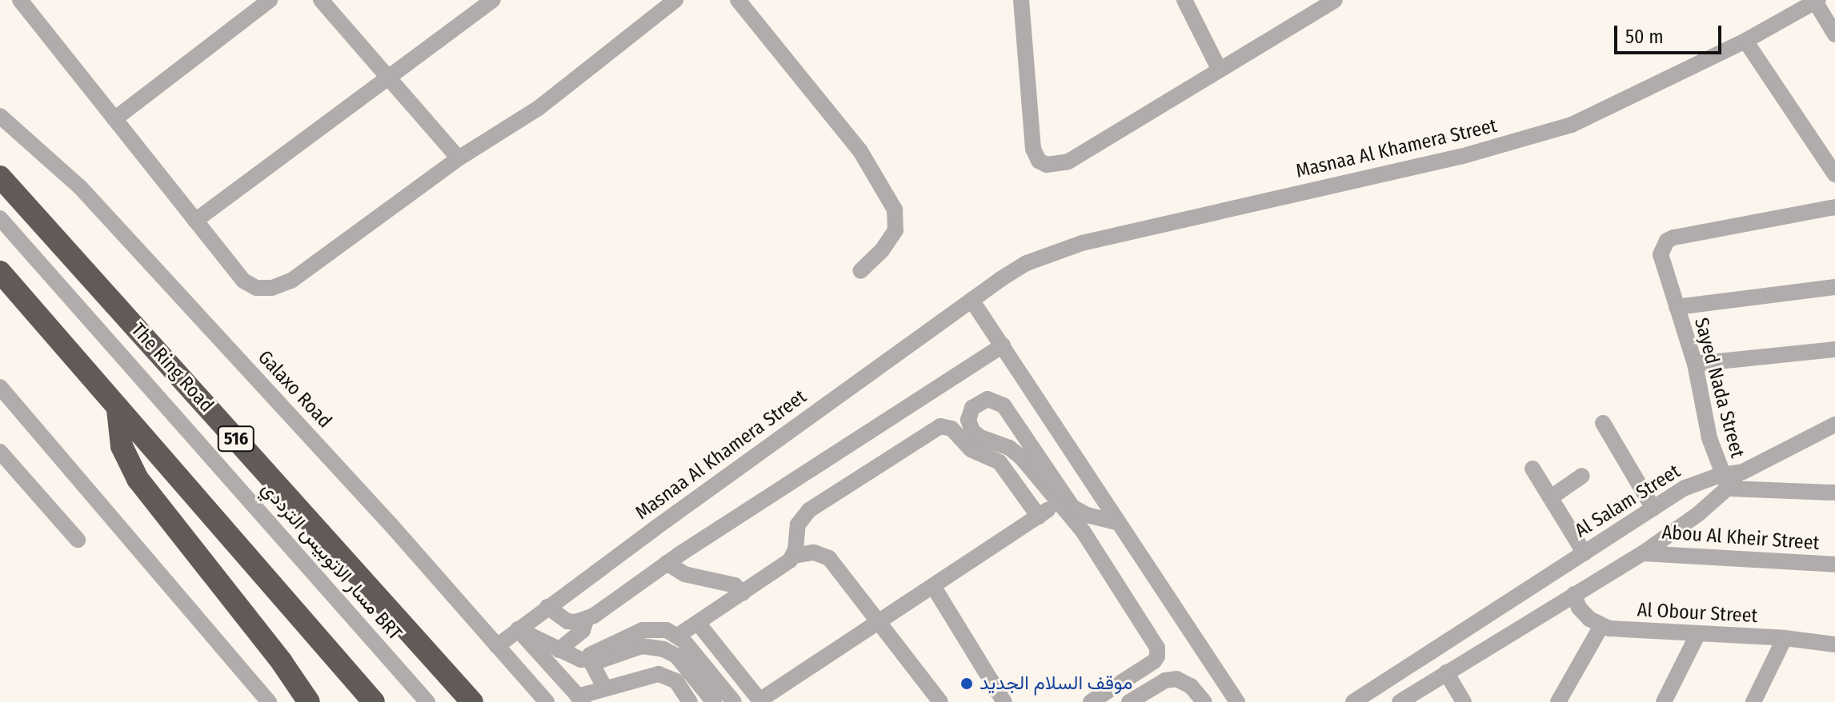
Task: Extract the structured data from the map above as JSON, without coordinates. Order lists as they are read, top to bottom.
{
  "streets": {
    "highway": ["The Ring Road", "516"],
    "street": [
      "Masnaa Al Khamera Street",
      "Sayed Nada Street",
      "Galaxo Road",
      "Al Salam Street",
      "Abou Al Kheir Street",
      "مسار الاتوبيس الترددي BRT",
      "Al Obour Street"
    ]
  },
  "crossings": [
    ["Masnaa Al Khamera Street", "Galaxo Road"],
    ["Sayed Nada Street", "Al Salam Street"],
    ["Al Salam Street", "Abou Al Kheir Street"]
  ],
  "places": ["موقف السلام الجديد"],
  "scale_bar": "50 m"
}
